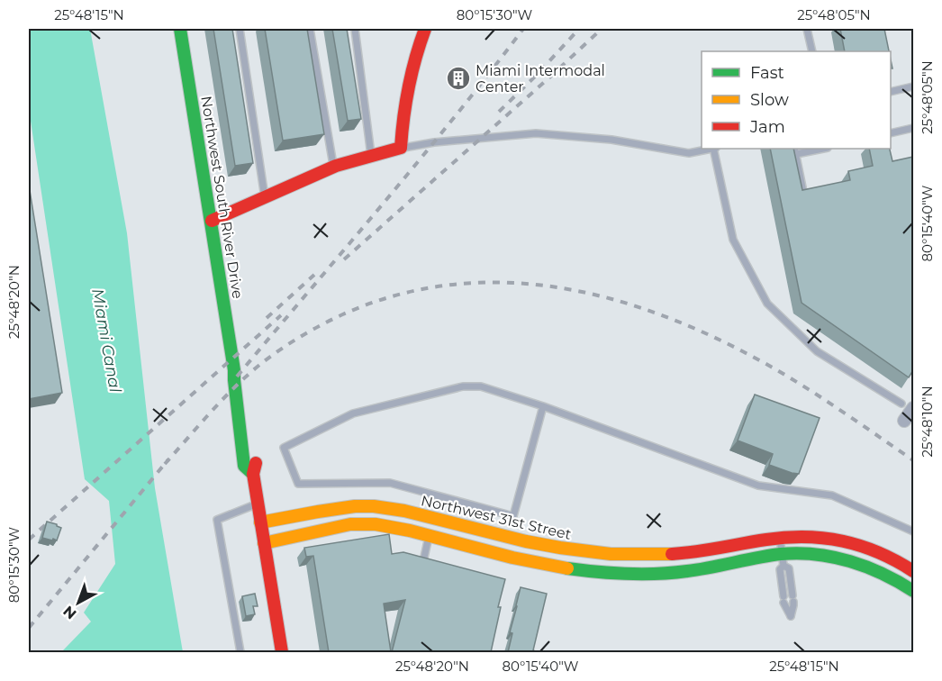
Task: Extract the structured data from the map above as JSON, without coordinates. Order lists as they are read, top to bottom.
{
  "streets": {
    "street": ["Northwest South River Drive", "Northwest 31st Street"]
  },
  "crossings": [
    ["Northwest South River Drive", "Northwest 31st Street"]
  ],
  "water": ["Miami Canal"],
  "places": {
    "building": ["Miami Intermodal Center"]
  },
  "legend": ["Fast", "Slow", "Jam"],
  "north": "bottom left",
  "coordinates": [
    "25°48'15\"N",
    "80°15'30\"W",
    "25°48'05\"N",
    "80°15'40\"W",
    "25°48'20\"N",
    "25°48'10\"N"
  ]
}
